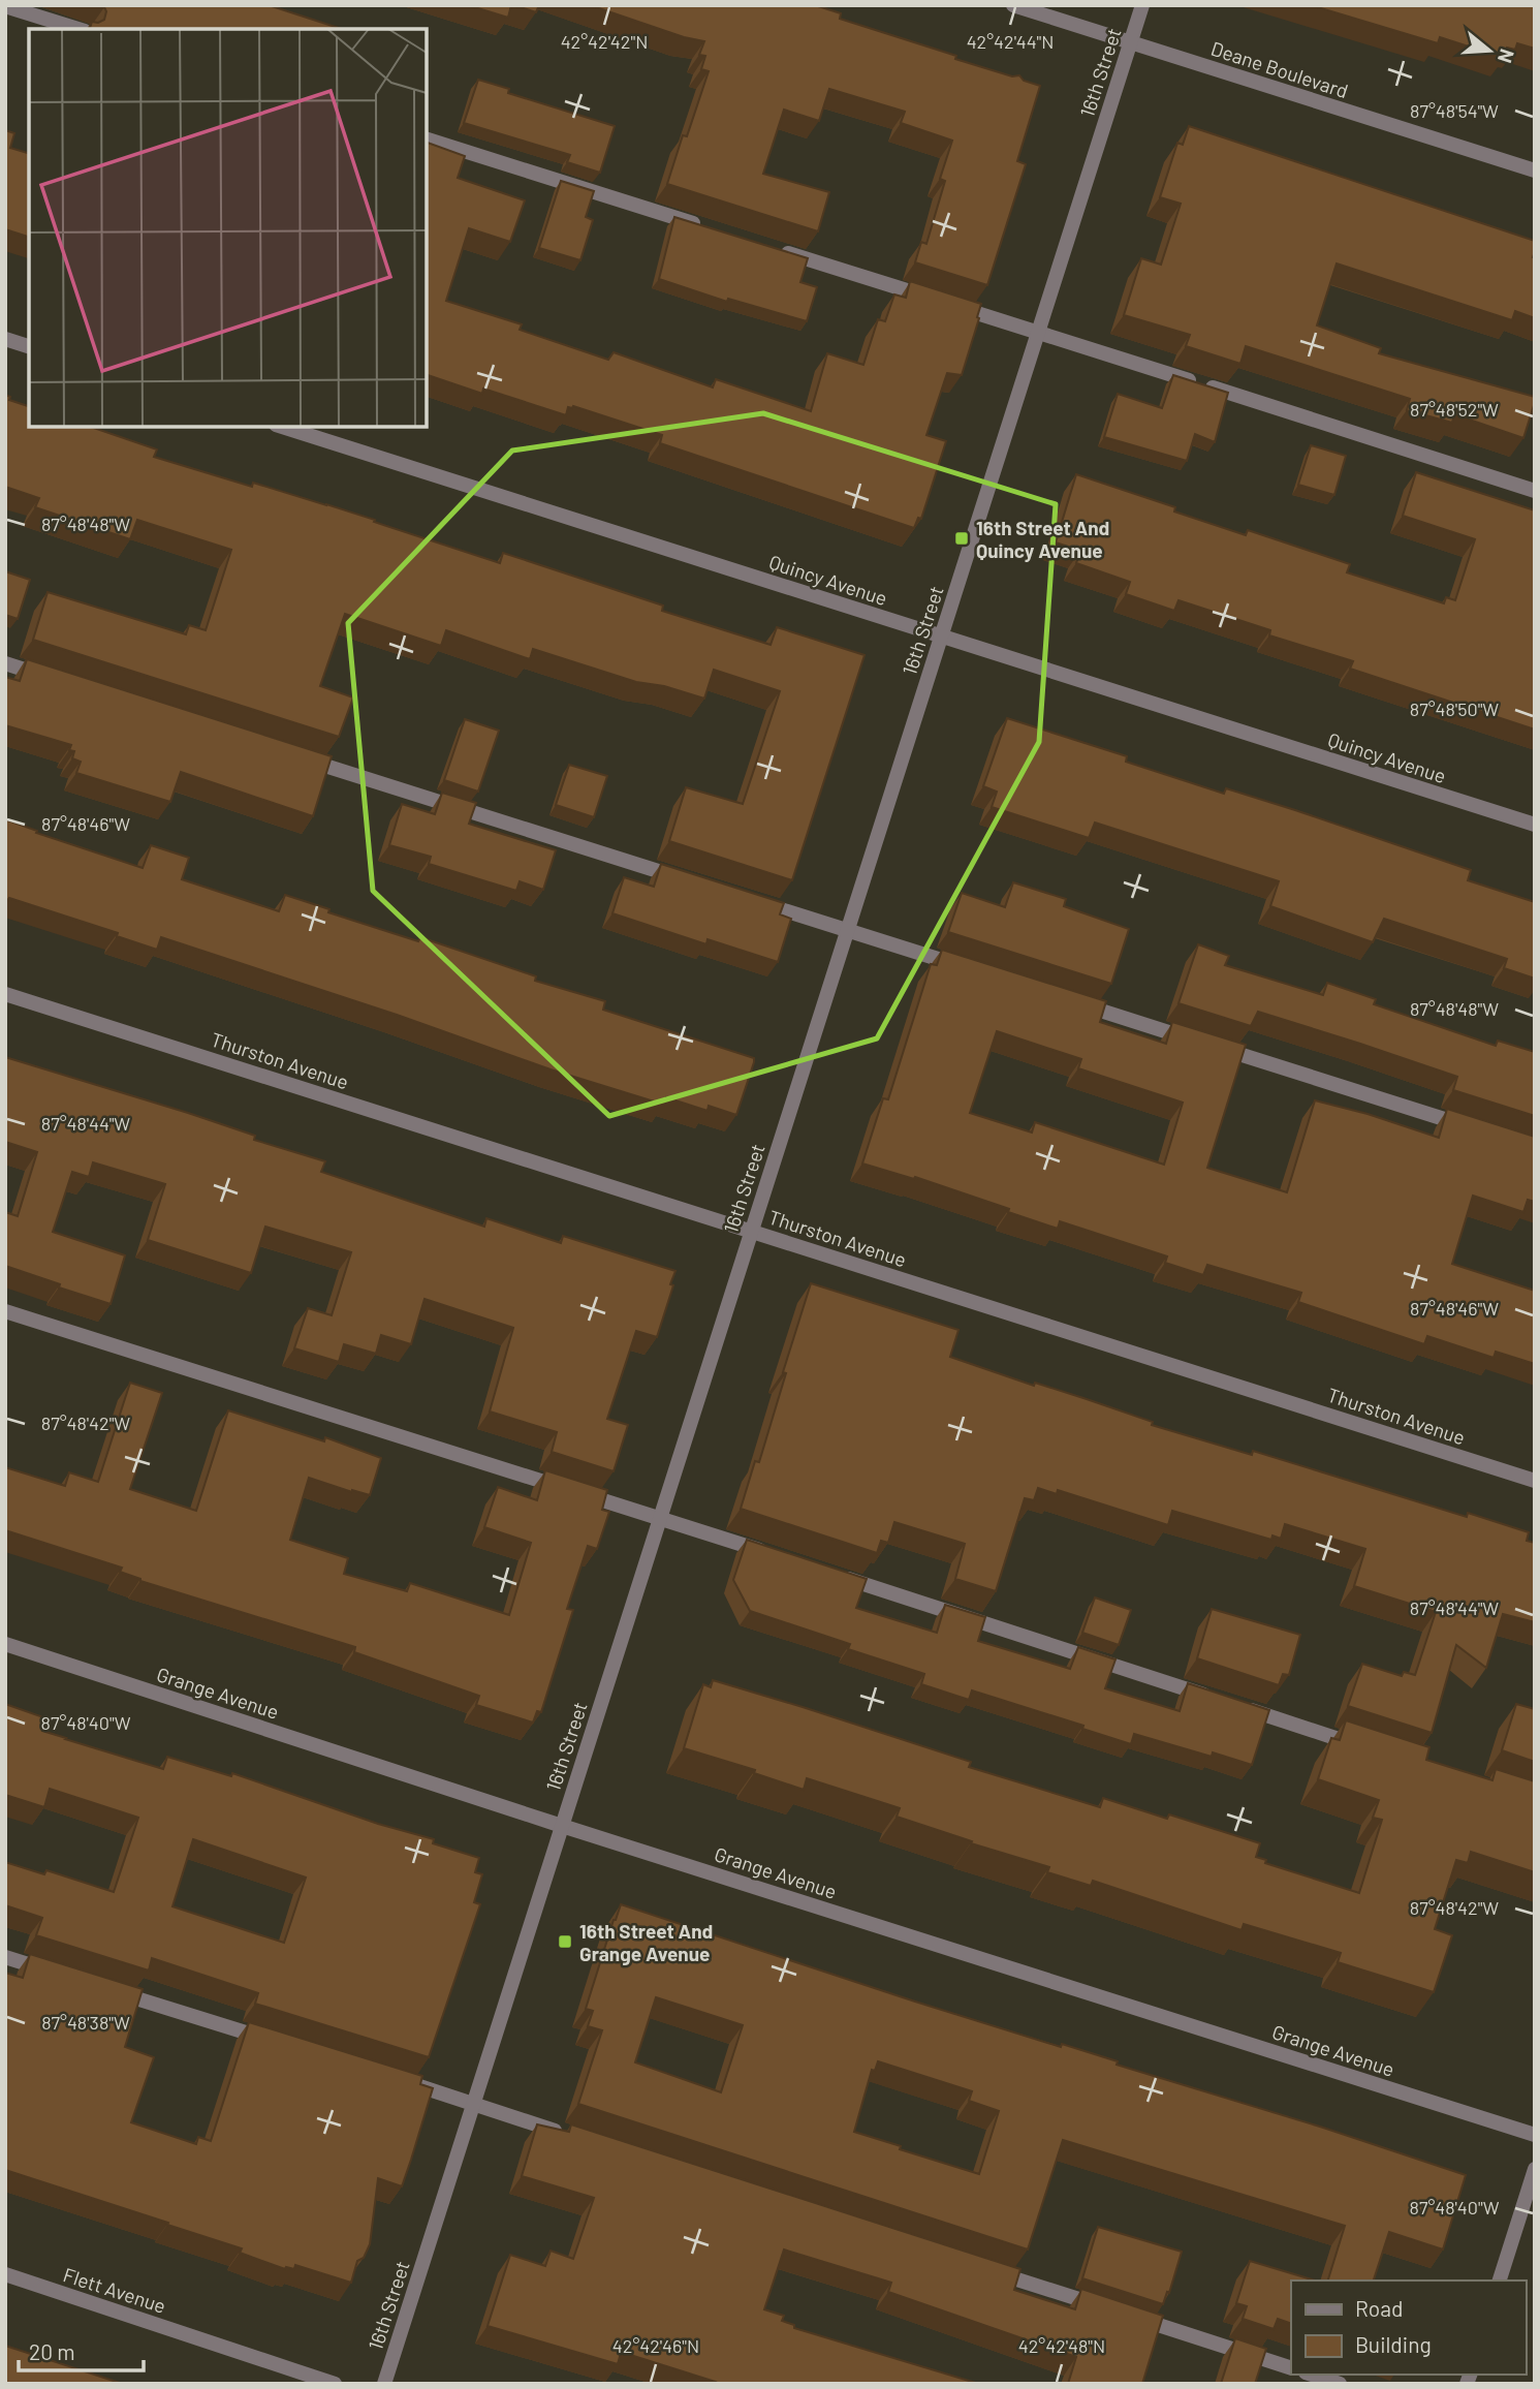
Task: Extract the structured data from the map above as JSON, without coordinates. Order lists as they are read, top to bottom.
{
  "streets": {
    "street": [
      "Deane Boulevard",
      "16th Street",
      "Quincy Avenue",
      "Thurston Avenue",
      "Grange Avenue",
      "Flett Avenue"
    ]
  },
  "crossings": [
    ["Deane Boulevard", "16th Street"],
    ["16th Street", "Quincy Avenue"],
    ["16th Street", "Thurston Avenue"],
    ["16th Street", "Grange Avenue"]
  ],
  "places": {
    "transit": ["16th Street And Quincy Avenue", "16th Street And Grange Avenue"]
  },
  "legend": ["Road", "Building"],
  "scale_bar": "20 m",
  "north": "right",
  "coordinates": [
    "42°42'42\"N",
    "42°42'44\"N",
    "87°48'54\"W",
    "87°48'52\"W",
    "87°48'48\"W",
    "87°48'50\"W",
    "87°48'46\"W",
    "87°48'44\"W",
    "87°48'42\"W",
    "87°48'40\"W",
    "87°48'38\"W",
    "42°42'46\"N",
    "42°42'48\"N"
  ]
}
